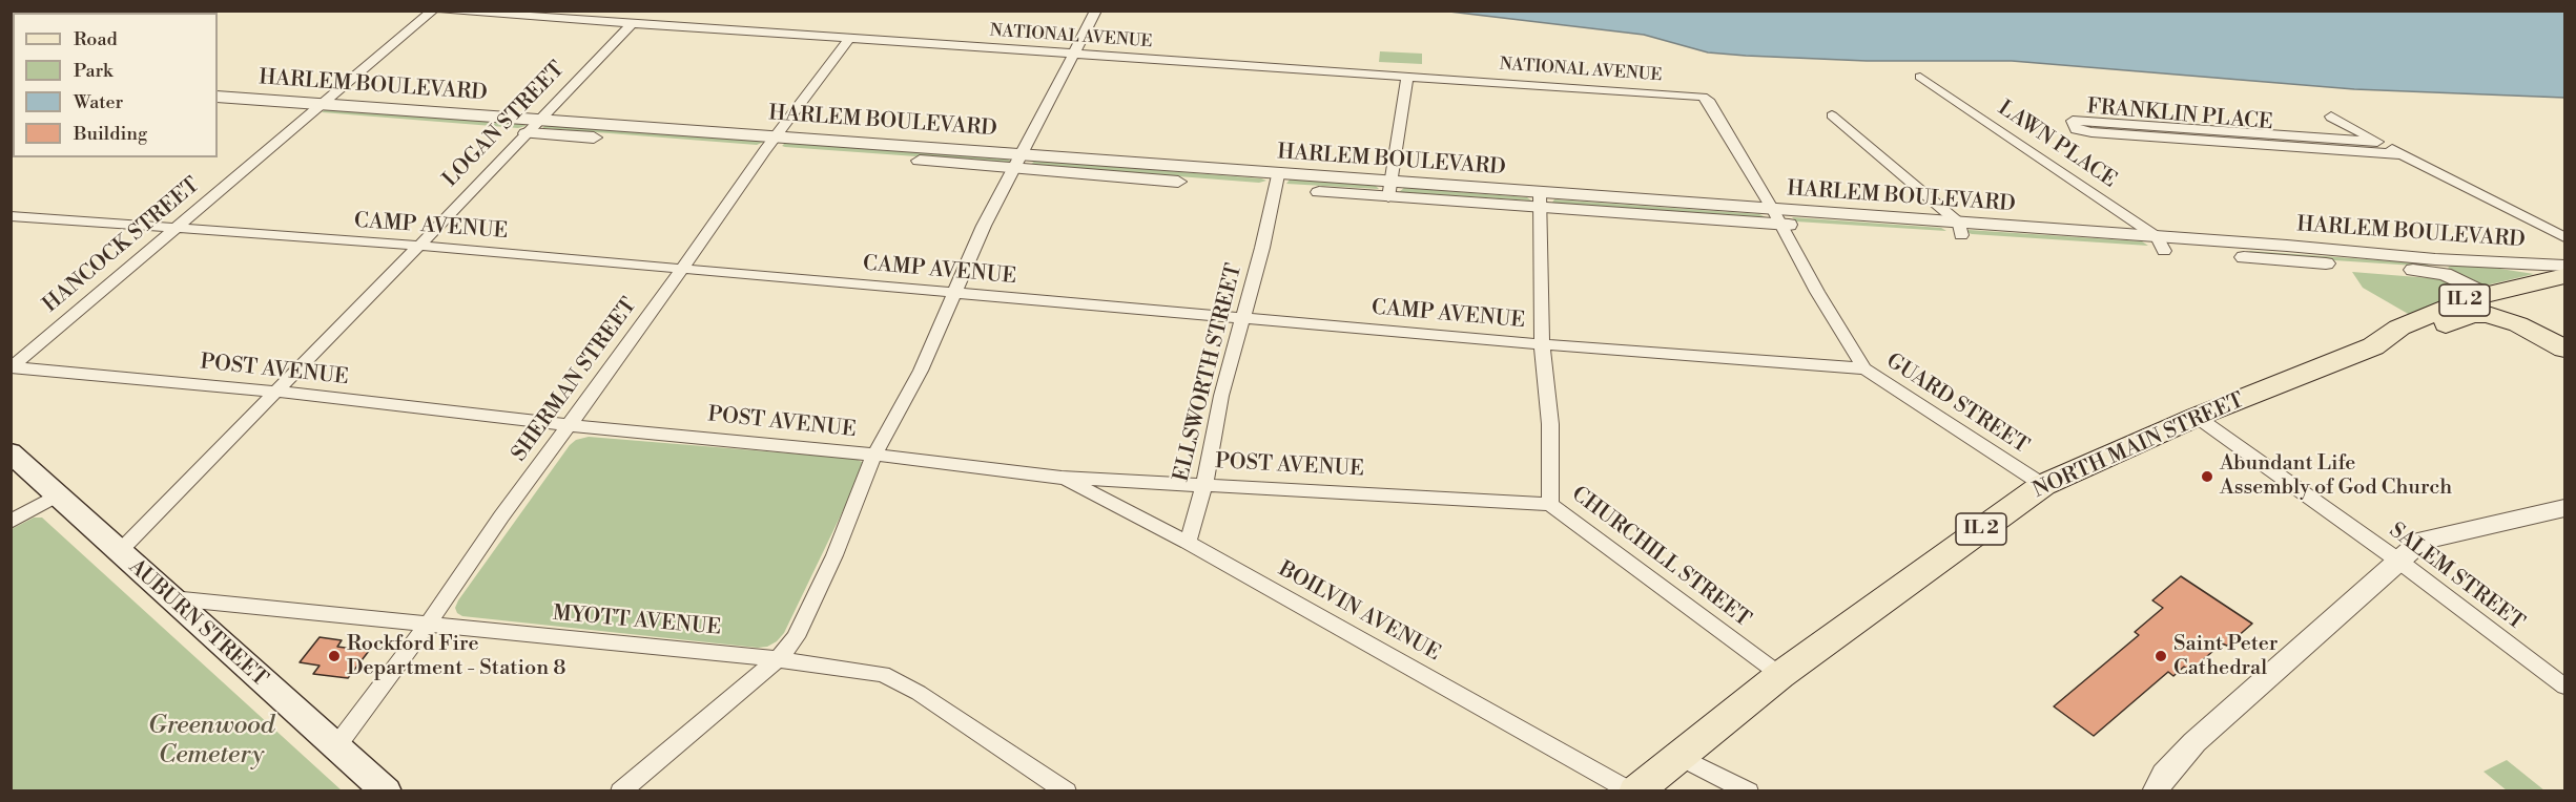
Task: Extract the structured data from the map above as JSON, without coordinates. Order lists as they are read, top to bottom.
{
  "streets": {
    "main road": ["IL 2", "NORTH MAIN STREET", "AUBURN STREET"],
    "street": [
      "NATIONAL AVENUE",
      "HARLEM BOULEVARD",
      "FRANKLIN PLACE",
      "LOGAN STREET",
      "LAWN PLACE",
      "CAMP AVENUE",
      "HANCOCK STREET",
      "POST AVENUE",
      "ELLSWORTH STREET",
      "SHERMAN STREET",
      "GUARD STREET",
      "CHURCHILL STREET",
      "SALEM STREET",
      "BOILVIN AVENUE",
      "MYOTT AVENUE"
    ]
  },
  "crossings": [
    ["NATIONAL AVENUE", "LOGAN STREET"],
    ["NATIONAL AVENUE", "SHERMAN STREET"],
    ["NATIONAL AVENUE", "GUARD STREET"],
    ["HARLEM BOULEVARD", "LOGAN STREET"],
    ["HARLEM BOULEVARD", "LAWN PLACE"],
    ["HARLEM BOULEVARD", "HANCOCK STREET"],
    ["HARLEM BOULEVARD", "ELLSWORTH STREET"],
    ["HARLEM BOULEVARD", "SHERMAN STREET"],
    ["HARLEM BOULEVARD", "GUARD STREET"],
    ["HARLEM BOULEVARD", "NORTH MAIN STREET"],
    ["HARLEM BOULEVARD", "CHURCHILL STREET"],
    ["LOGAN STREET", "CAMP AVENUE"],
    ["LOGAN STREET", "POST AVENUE"],
    ["LOGAN STREET", "AUBURN STREET"],
    ["CAMP AVENUE", "HANCOCK STREET"],
    ["CAMP AVENUE", "ELLSWORTH STREET"],
    ["CAMP AVENUE", "SHERMAN STREET"],
    ["CAMP AVENUE", "GUARD STREET"],
    ["CAMP AVENUE", "CHURCHILL STREET"],
    ["HANCOCK STREET", "POST AVENUE"],
    ["IL 2", "NORTH MAIN STREET"],
    ["POST AVENUE", "ELLSWORTH STREET"],
    ["POST AVENUE", "SHERMAN STREET"],
    ["POST AVENUE", "CHURCHILL STREET"],
    ["POST AVENUE", "BOILVIN AVENUE"],
    ["ELLSWORTH STREET", "BOILVIN AVENUE"],
    ["SHERMAN STREET", "MYOTT AVENUE"],
    ["SHERMAN STREET", "AUBURN STREET"],
    ["GUARD STREET", "NORTH MAIN STREET"],
    ["NORTH MAIN STREET", "CHURCHILL STREET"],
    ["NORTH MAIN STREET", "SALEM STREET"],
    ["NORTH MAIN STREET", "BOILVIN AVENUE"],
    ["MYOTT AVENUE", "AUBURN STREET"]
  ],
  "parks": ["Greenwood Cemetery"],
  "places": ["Abundant Life Assembly of God Church", "Rockford Fire Department - Station 8", "Saint Peter Cathedral"],
  "legend": [
    "Road",
    "Park",
    "Water",
    "Building"
  ]
}
